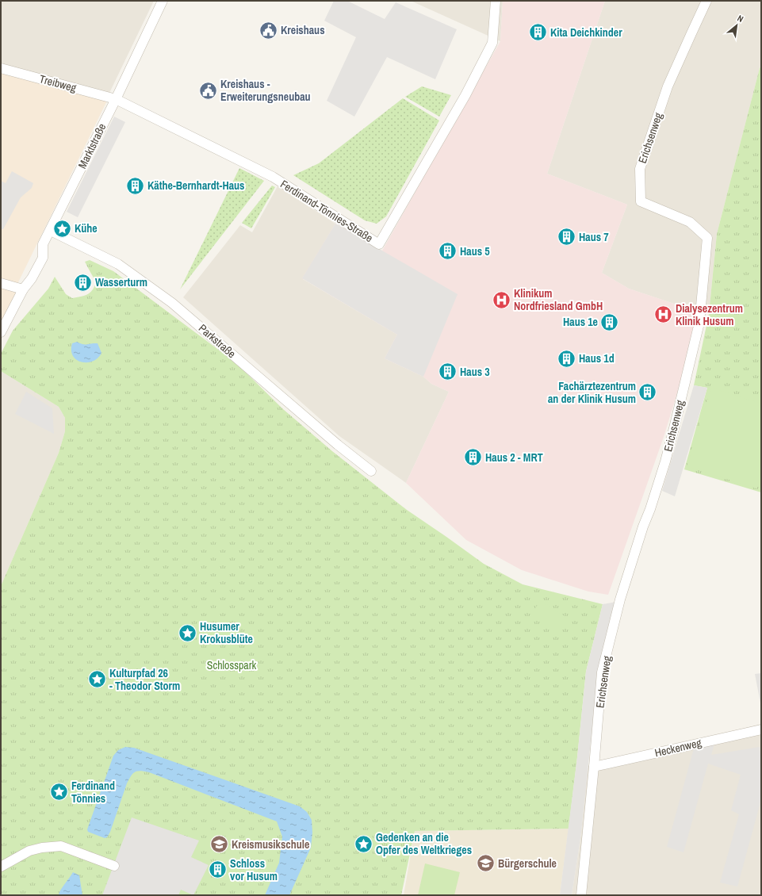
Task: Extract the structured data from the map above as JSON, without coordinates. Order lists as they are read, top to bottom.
{
  "streets": {
    "street": [
      "Treibweg",
      "Erichsenweg",
      "Marktstraße",
      "Ferdinand-Tönnies-Straße",
      "Parkstraße",
      "Heckenweg"
    ]
  },
  "crossings": [
    ["Treibweg", "Marktstraße"],
    ["Treibweg", "Ferdinand-Tönnies-Straße"],
    ["Erichsenweg", "Heckenweg"],
    ["Marktstraße", "Ferdinand-Tönnies-Straße"],
    ["Marktstraße", "Parkstraße"]
  ],
  "parks": ["Schlosspark"],
  "places": {
    "public building": ["Kreishaus", "Kreishaus - Erweiterungsneubau"],
    "building": [
      "Kita Deichkinder",
      "Käthe-Bernhardt-Haus",
      "Haus 7",
      "Haus 5",
      "Wasserturm",
      "Haus 1e",
      "Haus 1d",
      "Haus 3",
      "Fachärztezentrum an der Klinik Husum",
      "Haus 2 - MRT",
      "Schloss vor Husum"
    ],
    "place": [
      "Kühe",
      "Husumer Krokusblüte",
      "Kulturpfad 26 - Theodor Storm",
      "Ferdinand Tönnies",
      "Gedenken an die Opfer des Weltkrieges"
    ],
    "hospital": ["Klinikum Nordfriesland GmbH", "Dialysezentrum Klinik Husum"],
    "school or university": ["Kreismusikschule", "Bürgerschule"]
  },
  "north": "top right"
}
